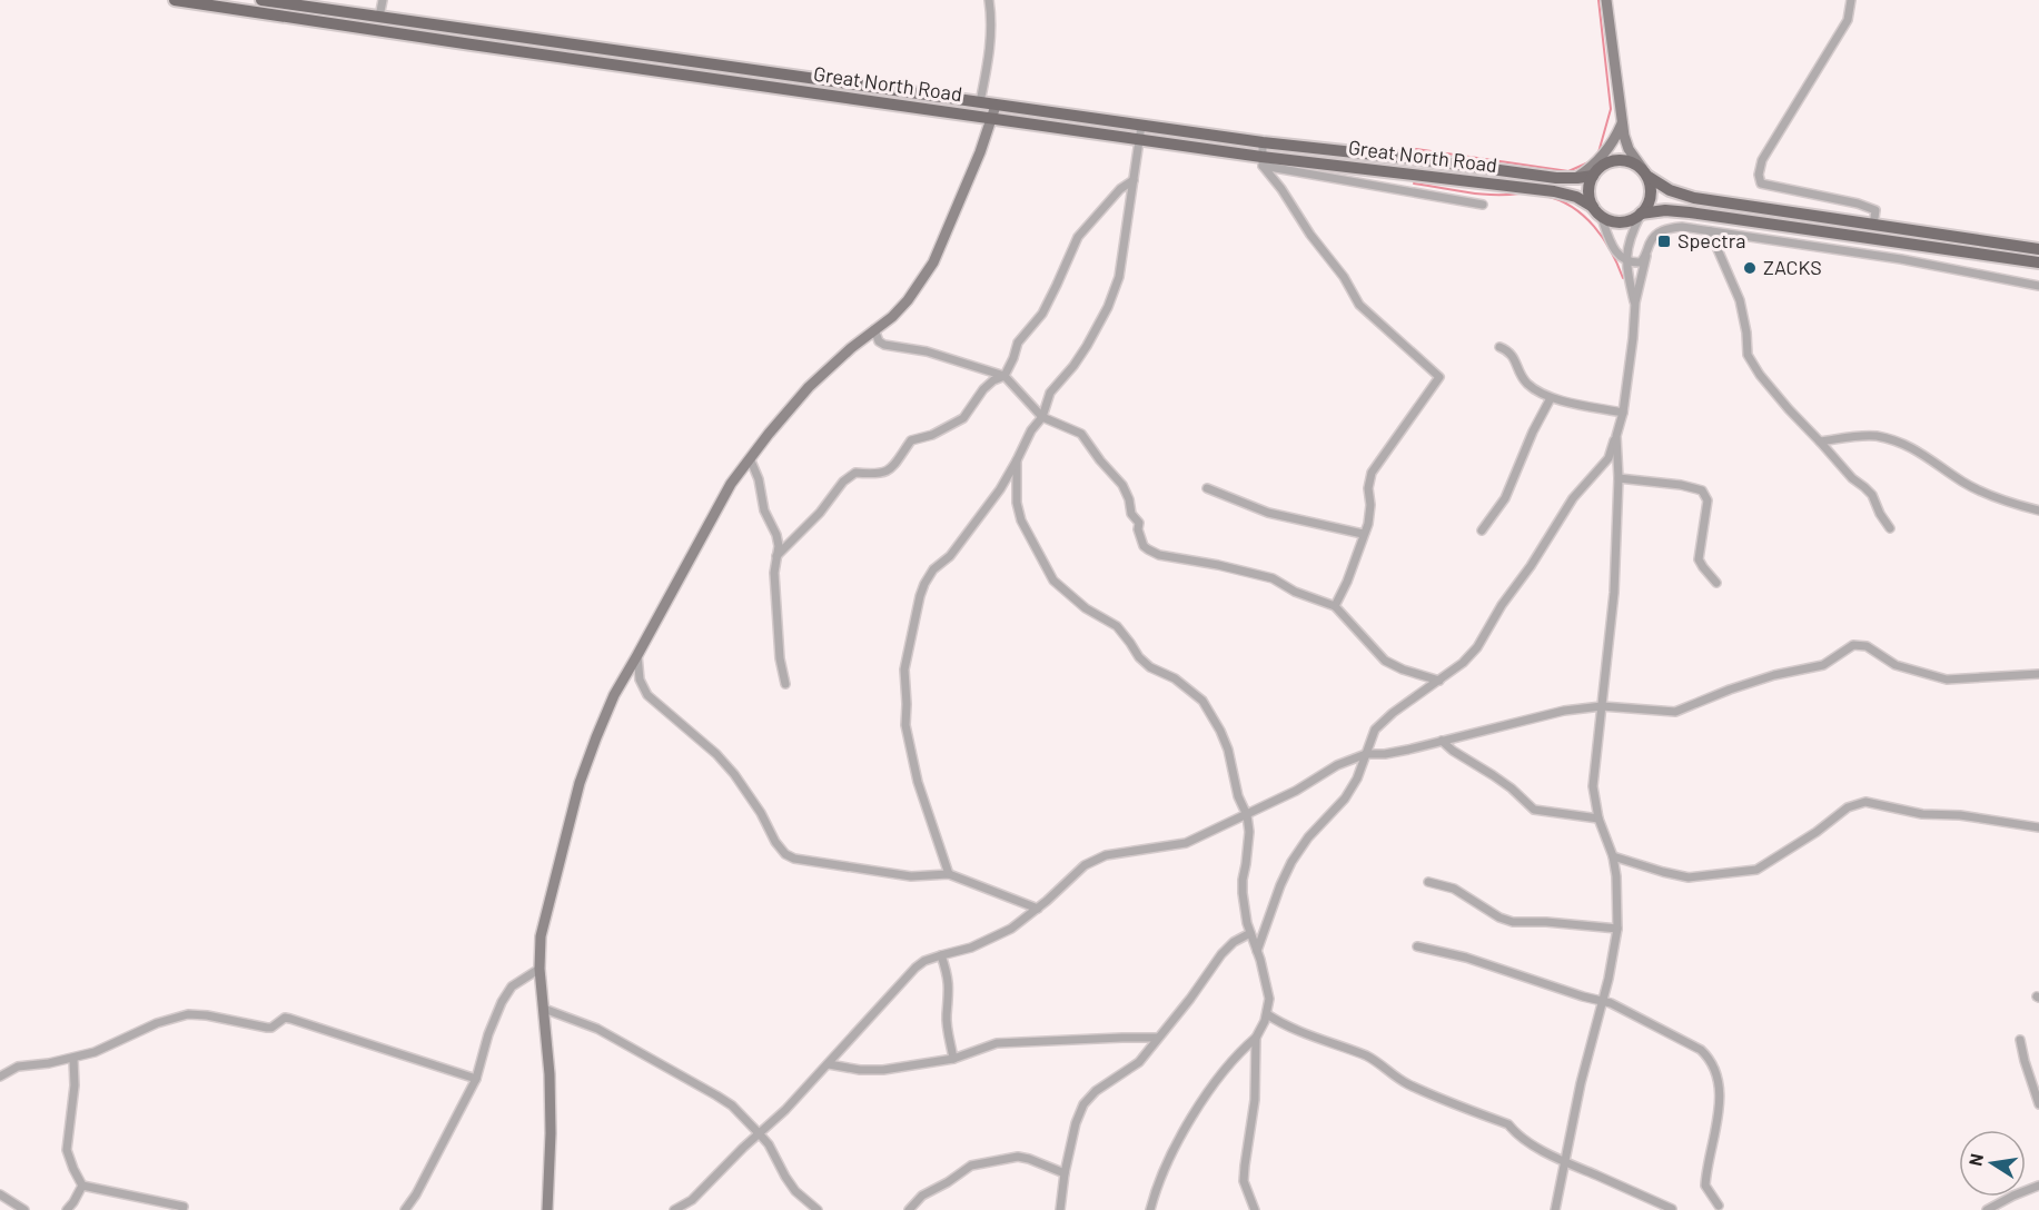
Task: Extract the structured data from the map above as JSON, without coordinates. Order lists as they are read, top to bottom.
{
  "streets": {
    "main road": ["Great North Road"]
  },
  "places": {
    "transit": ["Spectra"],
    "other": ["ZACKS"]
  },
  "north": "left"
}
